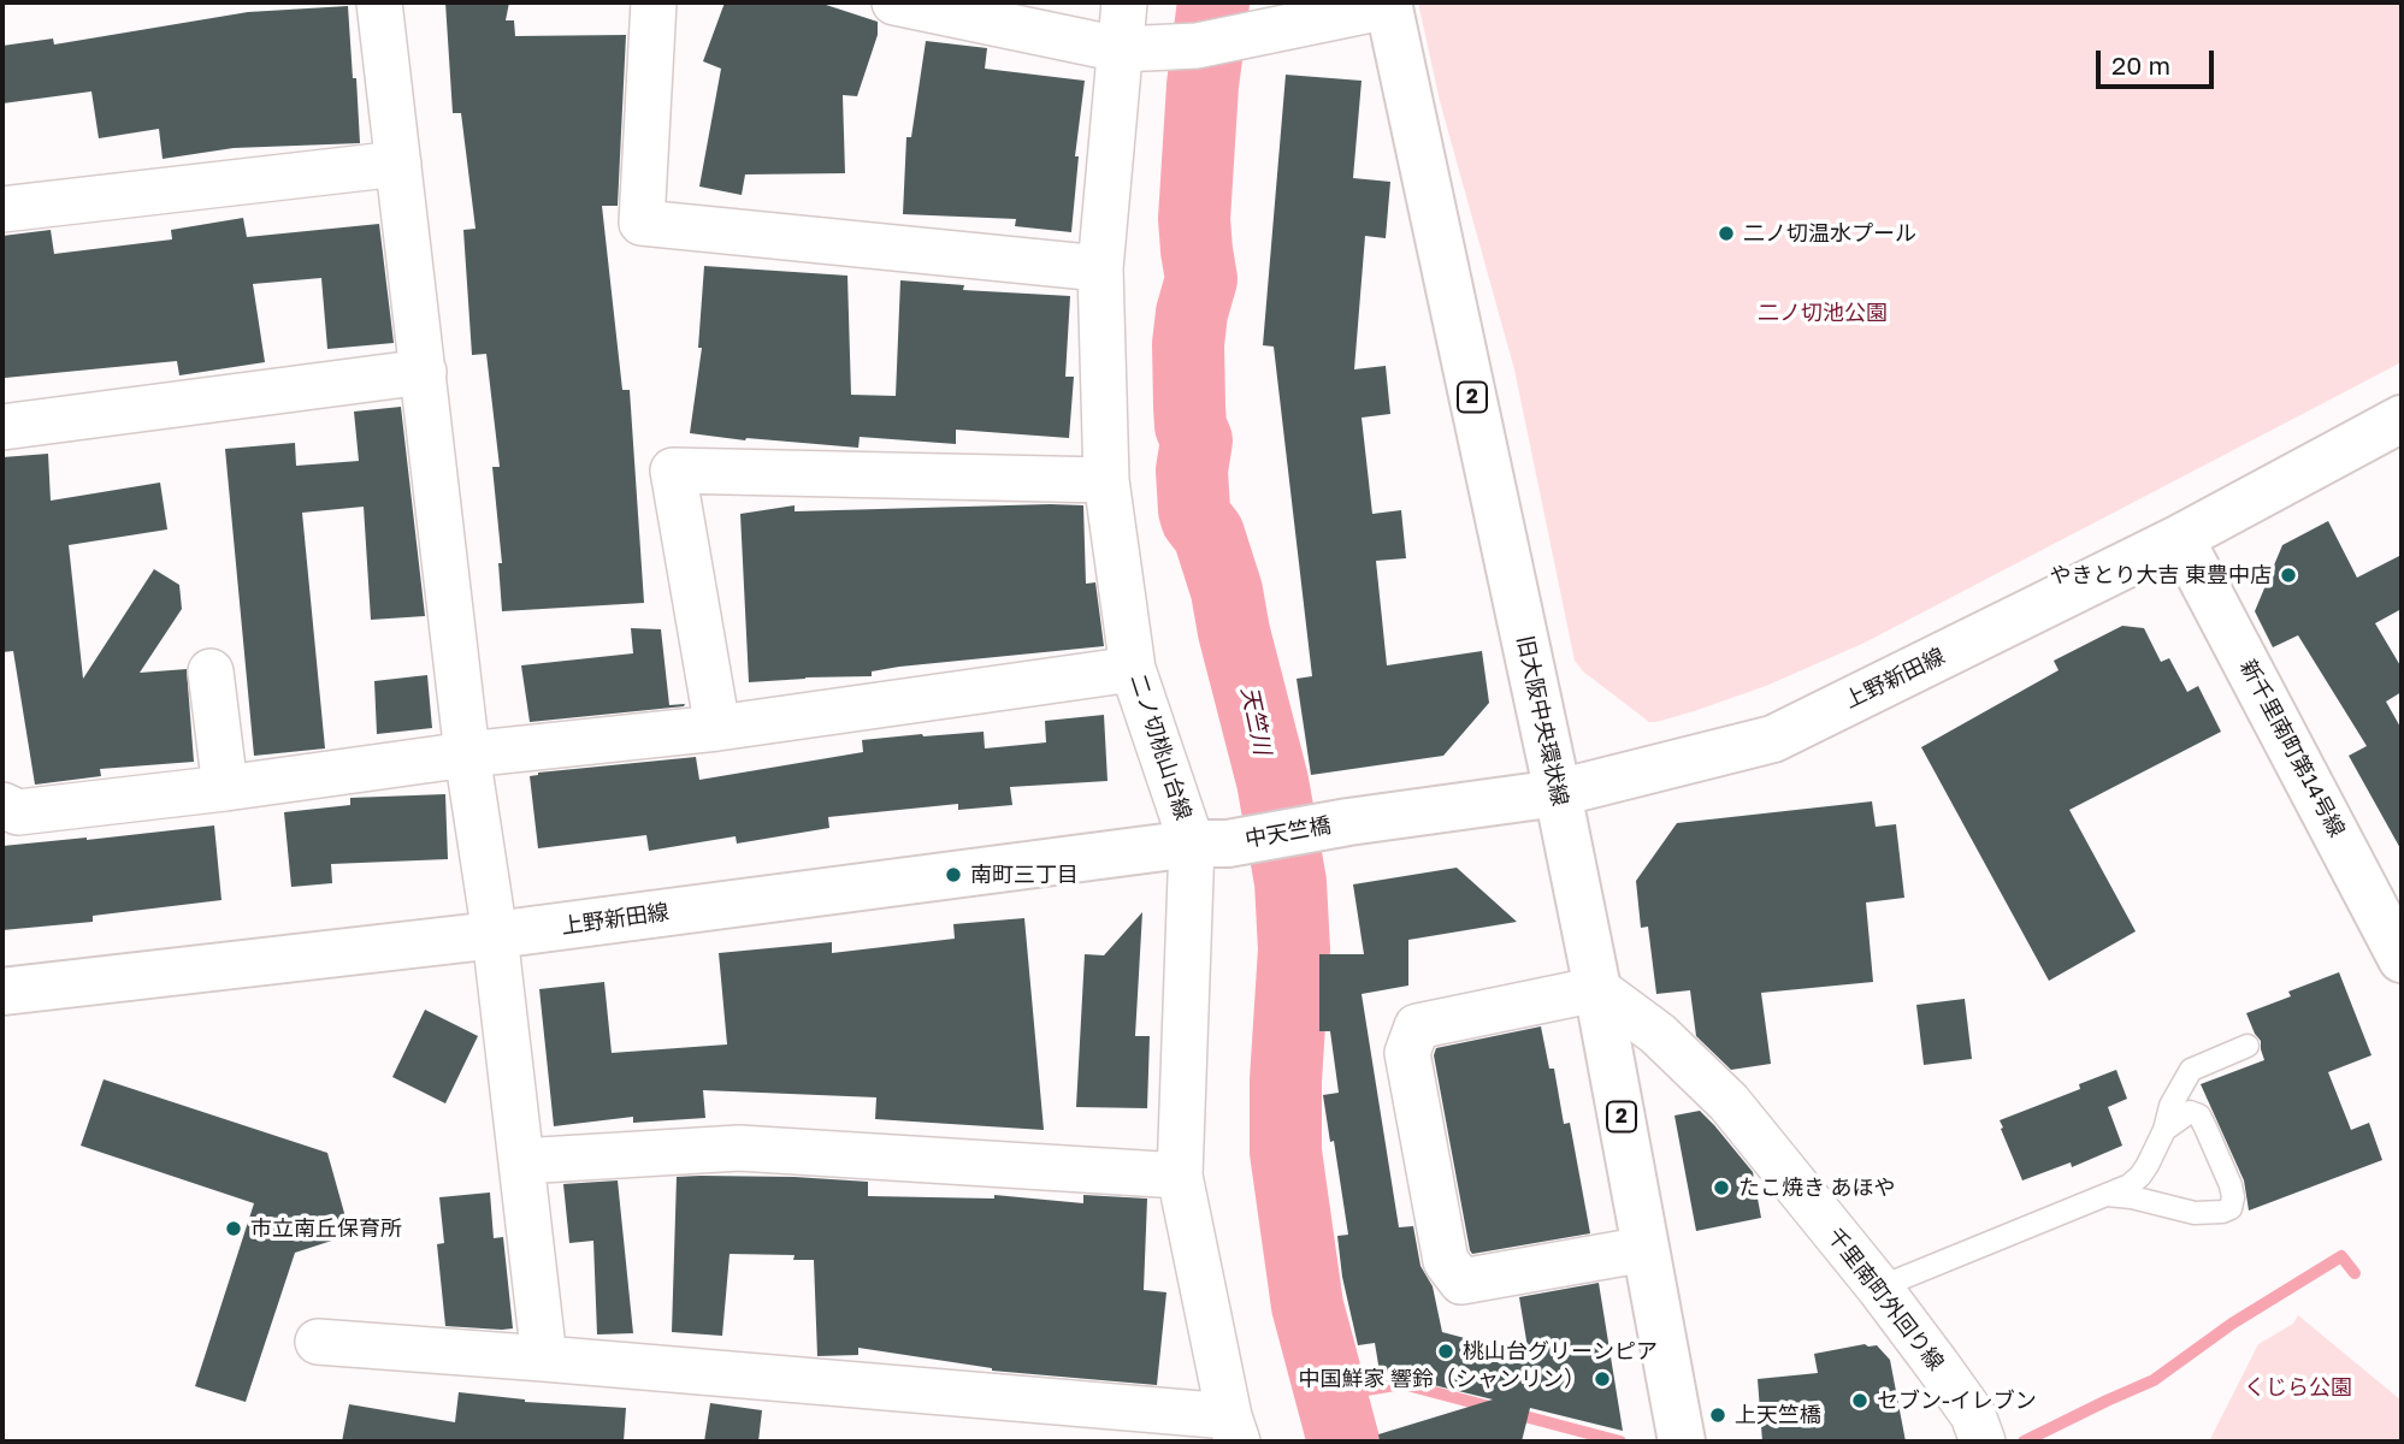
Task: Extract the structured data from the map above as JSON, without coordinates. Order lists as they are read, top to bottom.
{
  "streets": {
    "street": [
      "2",
      "上野新田線",
      "旧大阪中央環状線",
      "二ノ切桃山台線",
      "新千里南町第14号線",
      "中天竺橋",
      "千里南町外回り線"
    ]
  },
  "crossings": [
    ["上野新田線", "旧大阪中央環状線"],
    ["上野新田線", "二ノ切桃山台線"],
    ["上野新田線", "新千里南町第14号線"],
    ["上野新田線", "中天竺橋"],
    ["旧大阪中央環状線", "千里南町外回り線"],
    ["二ノ切桃山台線", "中天竺橋"]
  ],
  "water": ["天竺川"],
  "parks": ["二ノ切池公園", "くじら公園"],
  "places": [
    "二ノ切温水プール",
    "やきとり大吉 東豊中店",
    "南町三丁目",
    "たこ焼き あほや",
    "市立南丘保育所",
    "桃山台グリーンピア",
    "中国鮮家 響鈴（シャンリン）",
    "セブン-イレブン",
    "上天竺橋"
  ],
  "scale_bar": "20 m"
}
